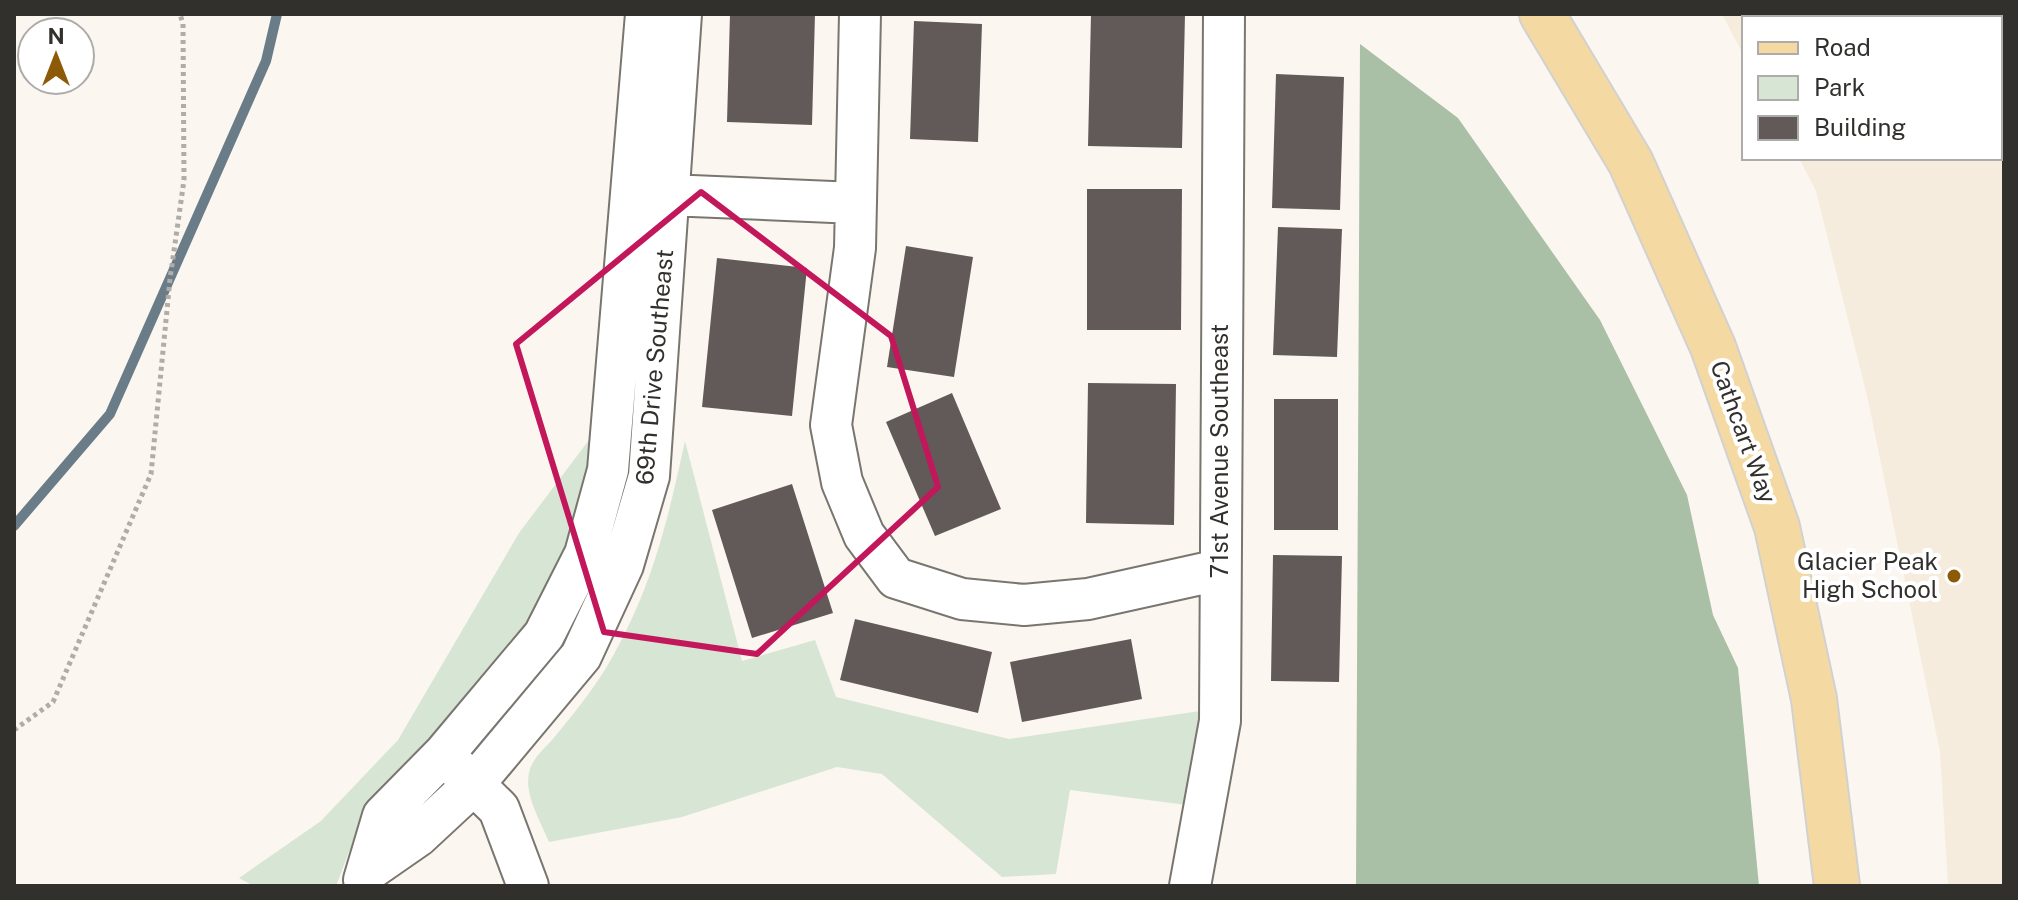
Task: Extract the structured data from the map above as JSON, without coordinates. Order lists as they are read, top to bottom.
{
  "streets": {
    "main road": ["Cathcart Way"],
    "street": ["69th Drive Southeast", "71st Avenue Southeast"]
  },
  "places": ["Glacier Peak High School"],
  "legend": ["Road", "Park", "Building"],
  "north": "top"
}
